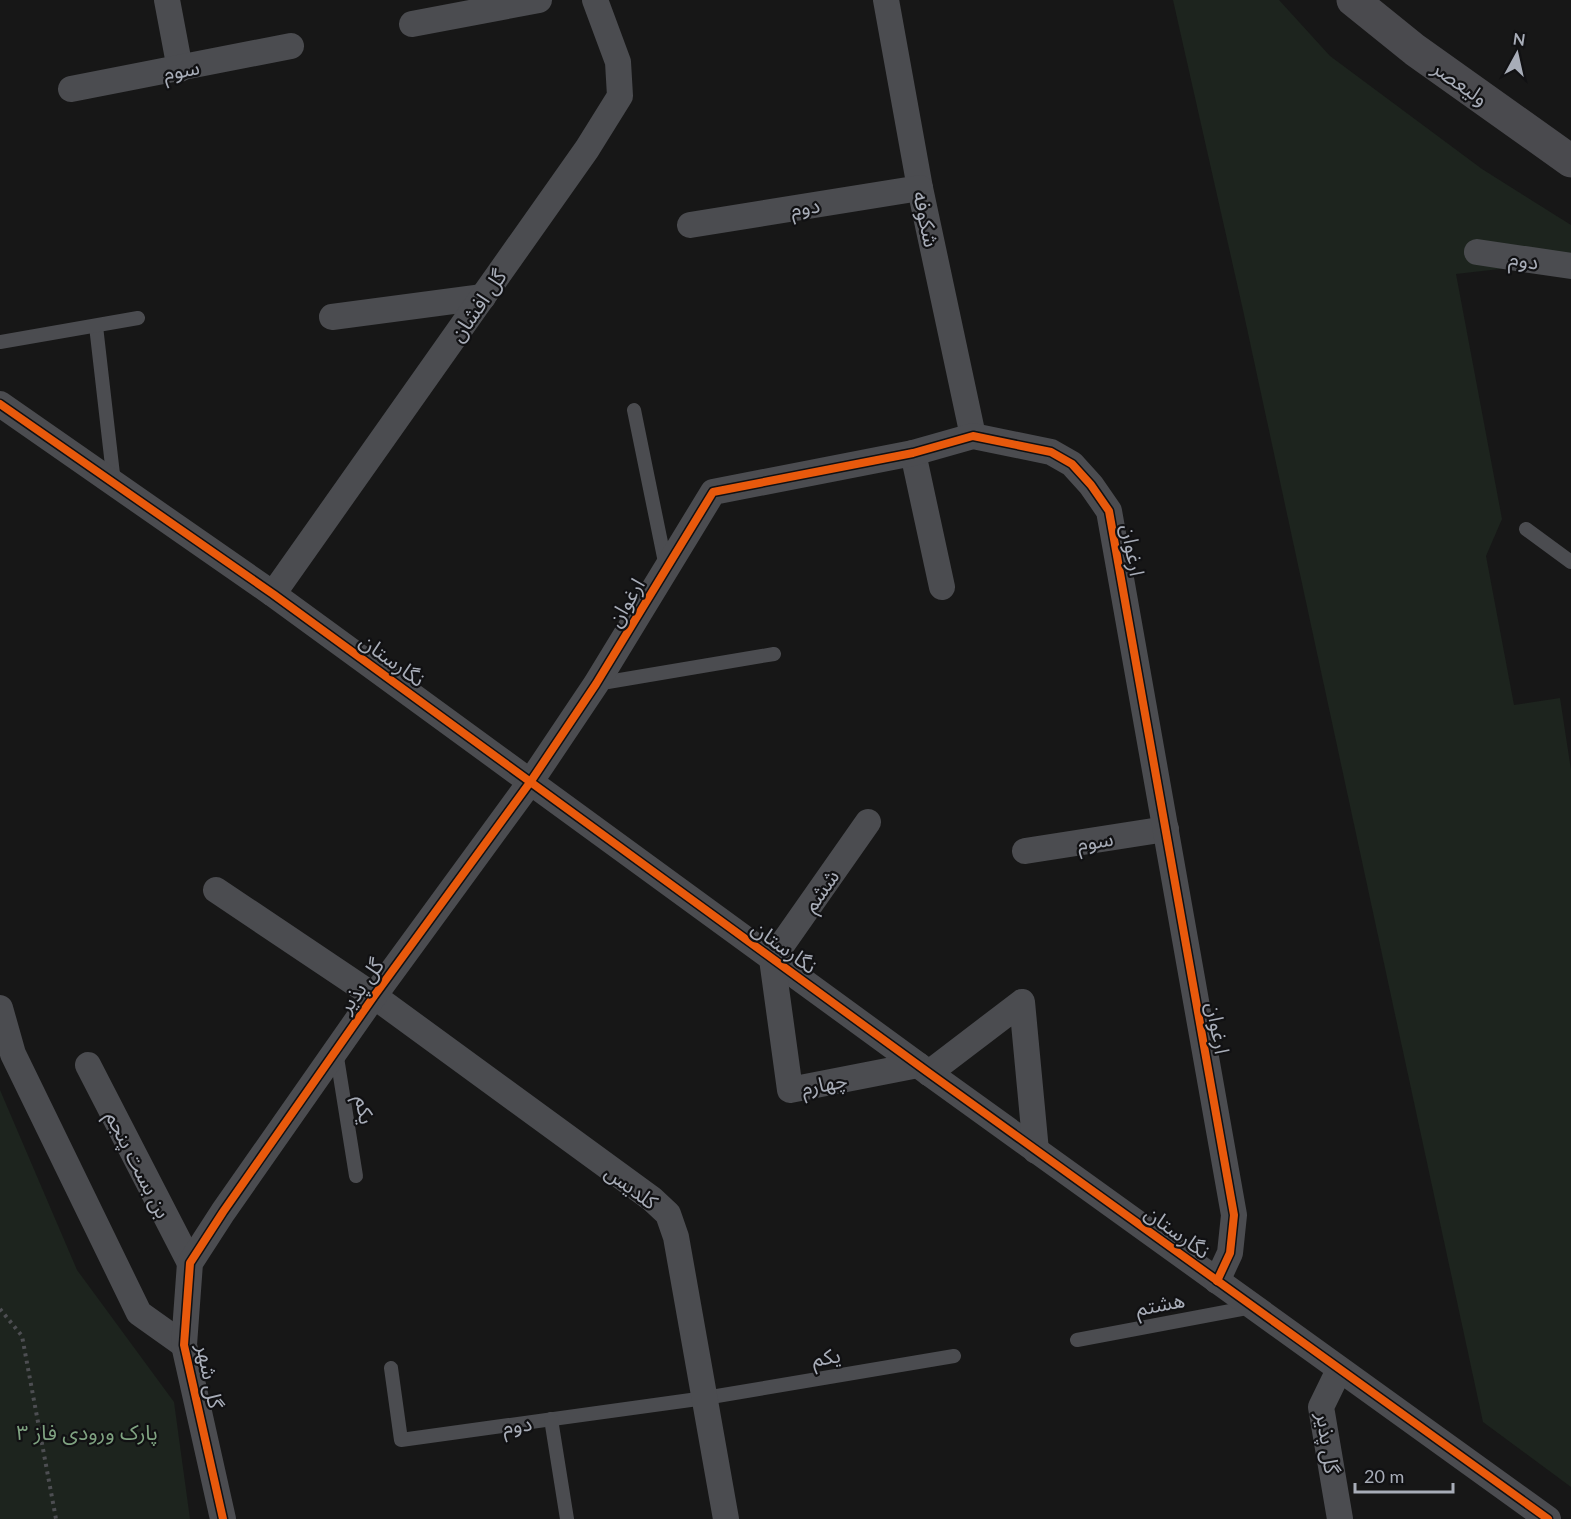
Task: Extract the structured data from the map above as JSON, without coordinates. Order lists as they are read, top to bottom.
{
  "streets": {
    "main road": ["ولیعصر"],
    "street": [
      "سوم",
      "دوم",
      "شکوفه",
      "گل افشان",
      "ارغوان",
      "نگارستان",
      "ششم",
      "گل پذیر",
      "چهارم",
      "بن بست پنجم",
      "کلدیس",
      "گل شهر"
    ],
    "lane": ["یکم", "هشتم"]
  },
  "crossings": [
    ["سوم", "ارغوان"],
    ["دوم", "شکوفه"],
    ["دوم", "یکم"],
    ["دوم", "کلدیس"],
    ["شکوفه", "ارغوان"],
    ["گل افشان", "نگارستان"],
    ["ارغوان", "نگارستان"],
    ["ارغوان", "گل پذیر"],
    ["نگارستان", "ششم"],
    ["نگارستان", "گل پذیر"],
    ["نگارستان", "چهارم"],
    ["نگارستان", "هشتم"],
    ["ششم", "چهارم"],
    ["گل پذیر", "یکم"],
    ["گل پذیر", "کلدیس"],
    ["گل پذیر", "گل شهر"],
    ["یکم", "کلدیس"],
    ["بن بست پنجم", "گل شهر"]
  ],
  "parks": ["پارک ورودی فاز ۳"],
  "scale_bar": "20 m",
  "north": "top"
}
